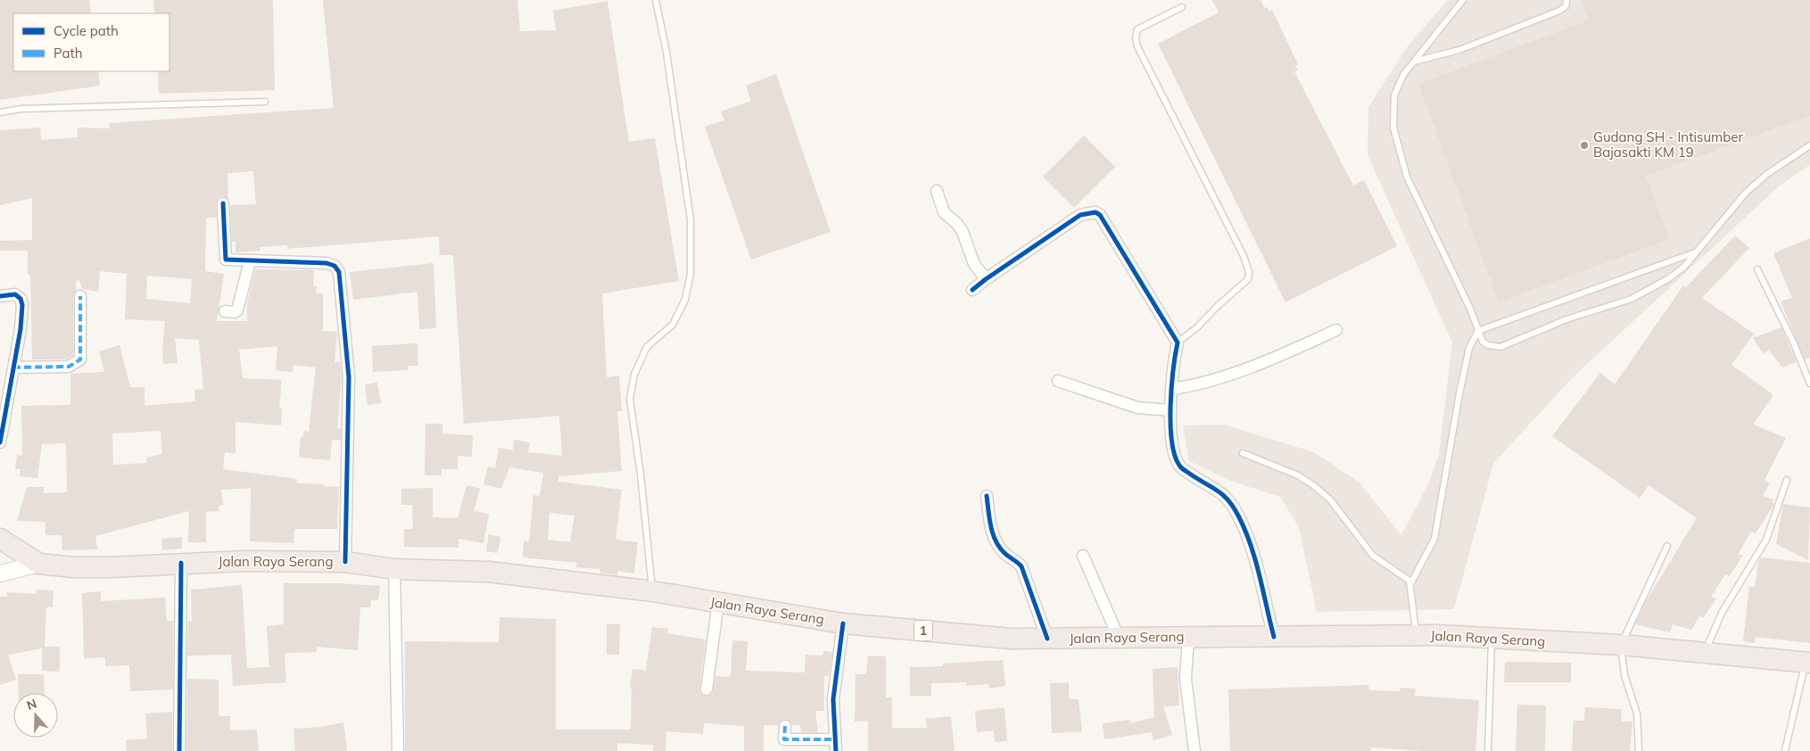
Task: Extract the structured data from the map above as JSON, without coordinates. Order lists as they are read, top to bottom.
{
  "streets": {
    "highway": ["Jalan Raya Serang", "1"]
  },
  "places": ["Gudang SH - Intisumber Bajasakti KM 19"],
  "legend": ["Cycle path", "Path"],
  "north": "top"
}
